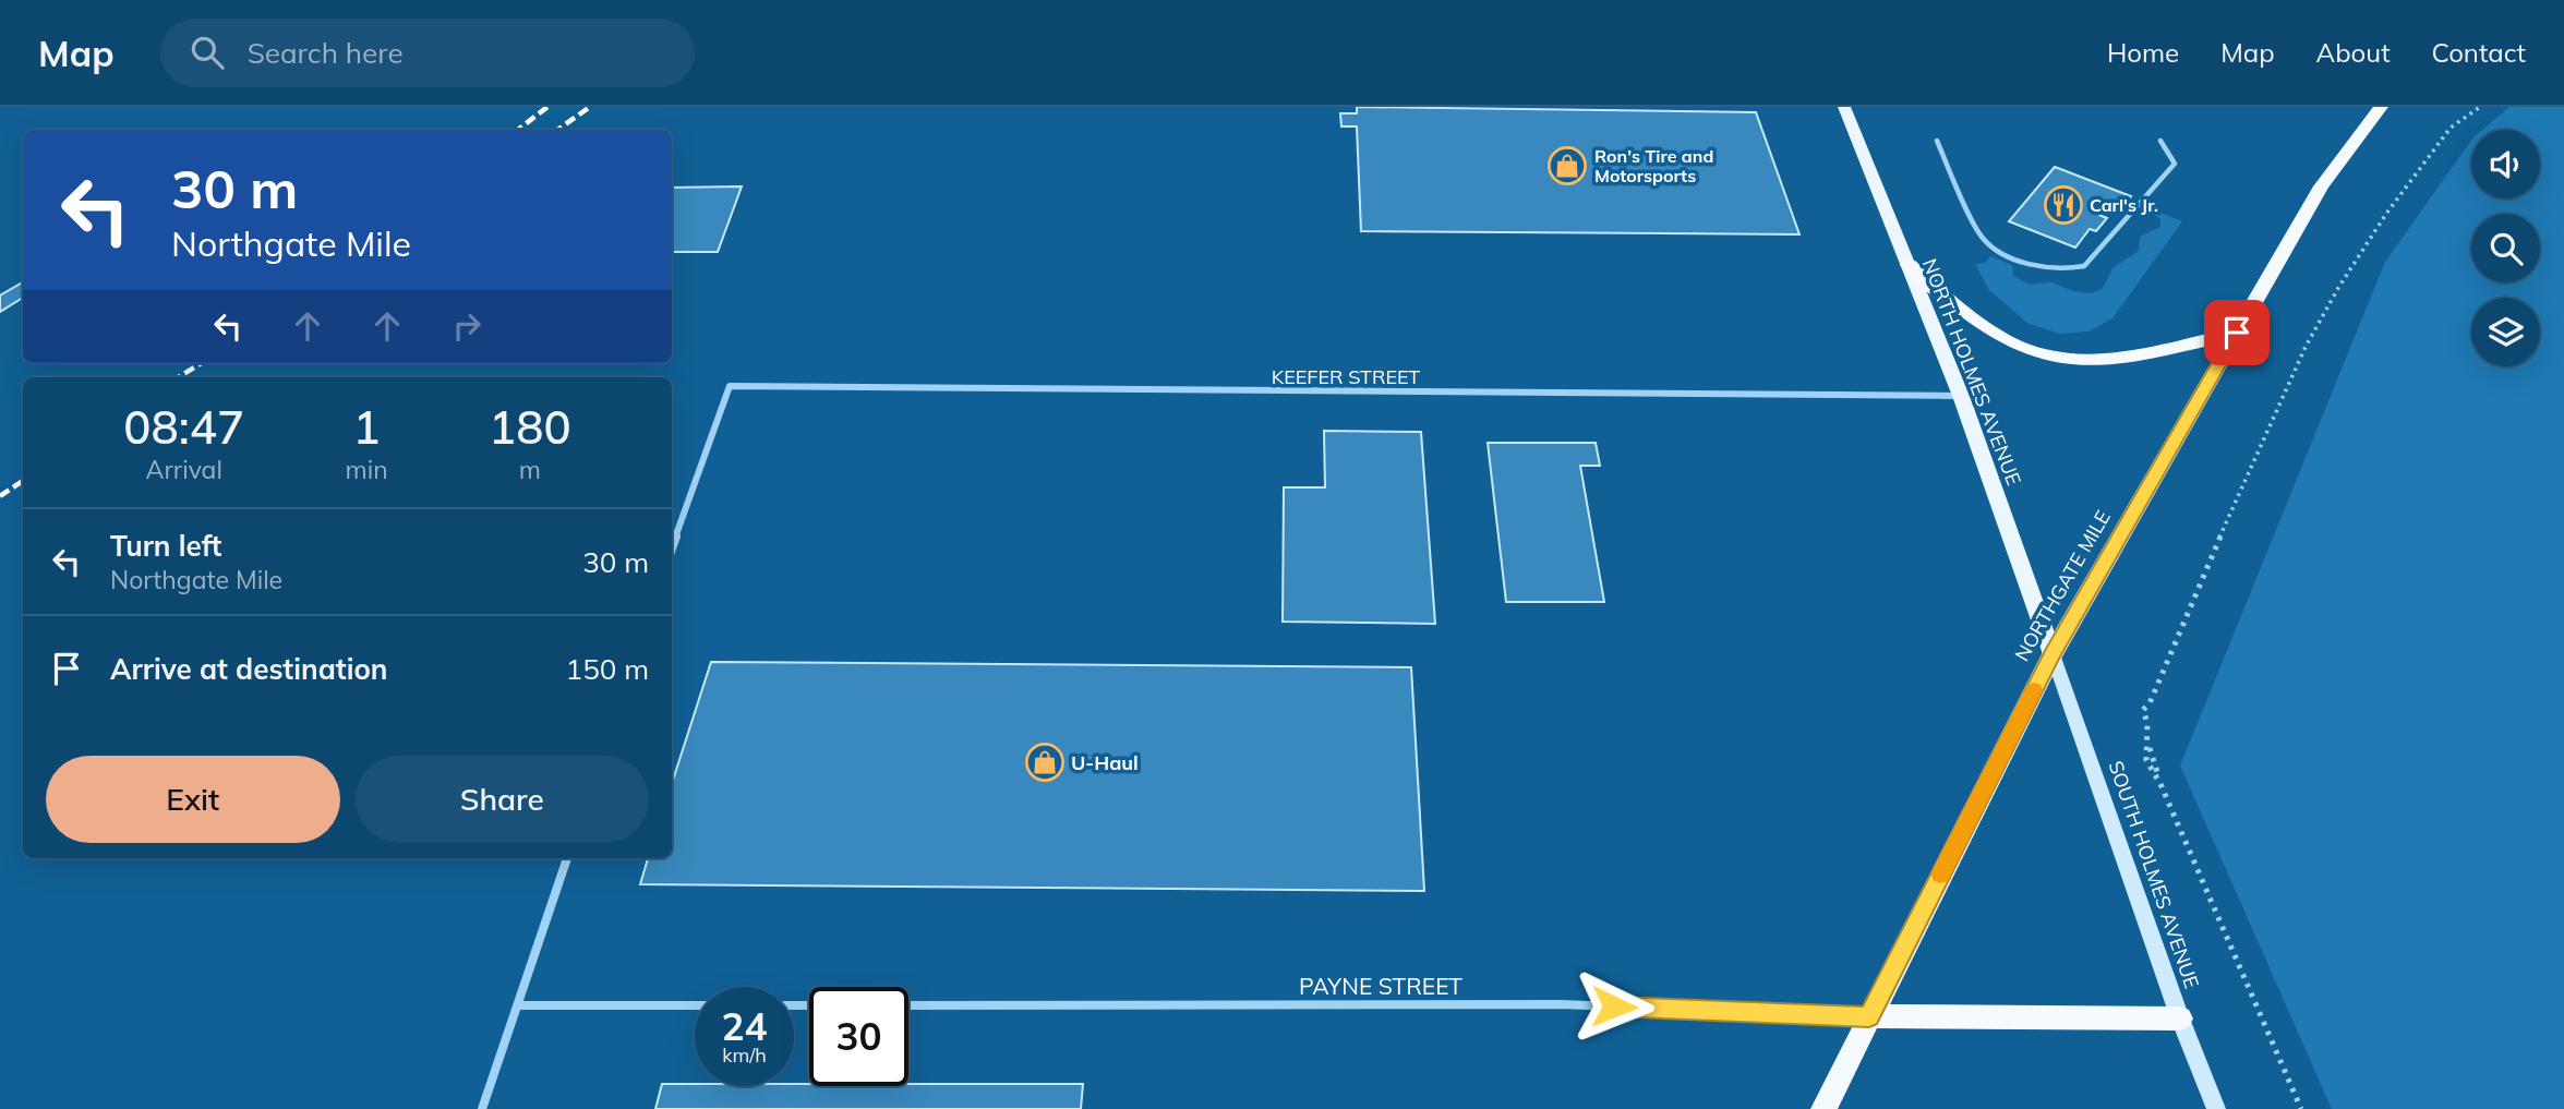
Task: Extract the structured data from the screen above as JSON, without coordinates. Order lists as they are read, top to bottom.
{
  "streets": {
    "highway": ["NORTHGATE MILE"],
    "main road": ["NORTH HOLMES AVENUE", "SOUTH HOLMES AVENUE"],
    "street": ["KEEFER STREET", "PAYNE STREET"]
  },
  "crossings": [
    ["NORTH HOLMES AVENUE", "KEEFER STREET"],
    ["NORTH HOLMES AVENUE", "NORTHGATE MILE"],
    ["NORTH HOLMES AVENUE", "SOUTH HOLMES AVENUE"],
    ["NORTHGATE MILE", "SOUTH HOLMES AVENUE"],
    ["NORTHGATE MILE", "PAYNE STREET"]
  ],
  "places": {
    "shop": ["Ron's Tire and Motorsports", "U-Haul"],
    "restaurant": ["Carl's Jr."]
  },
  "page": {
    "header": "Map",
    "search": "Search here",
    "nav": [
      "Home",
      "Map",
      "About",
      "Contact"
    ],
    "turn": ["30 m", "Northgate Mile"],
    "eta": [
      "08:47",
      "Arrival",
      "1",
      "min",
      "180",
      "m"
    ],
    "list": [
      {
        "name": "Turn left",
        "note": "Northgate Mile",
        "value": "30 m"
      },
      {
        "name": "Arrive at destination",
        "value": "150 m"
      }
    ],
    "buttons": ["Exit", "Share"],
    "speed": "24 km/h",
    "limit": "30"
  }
}
